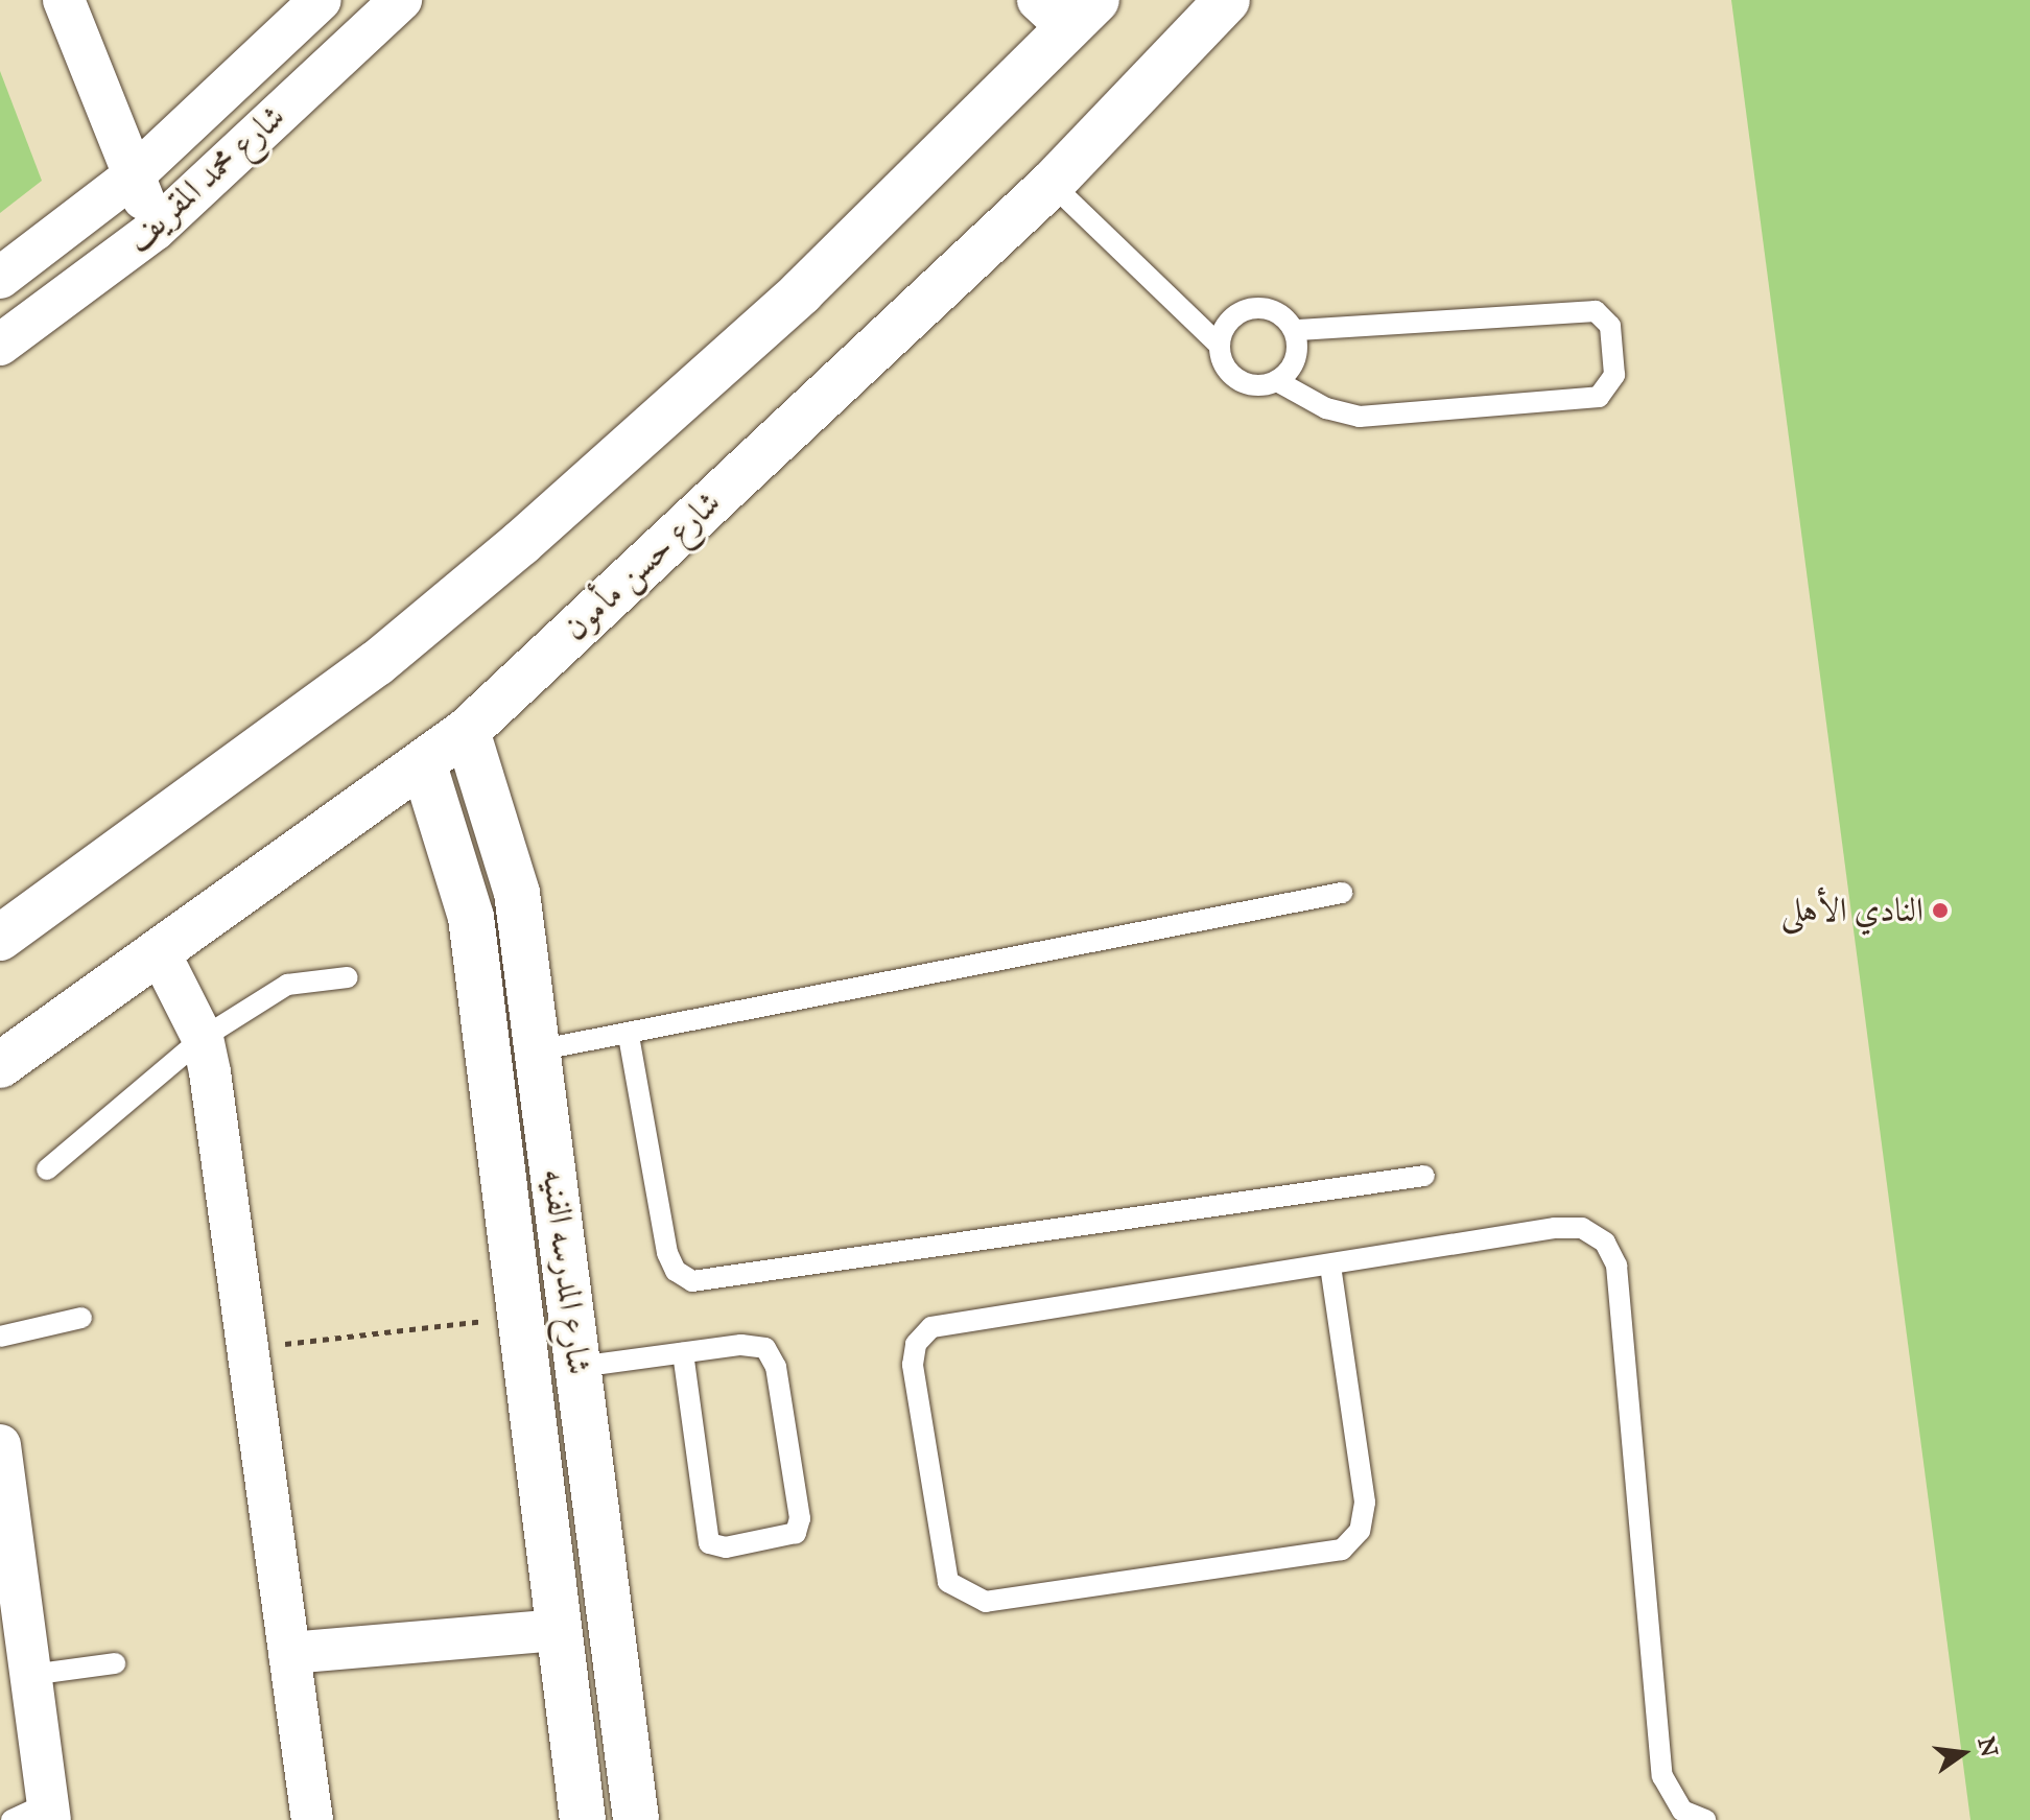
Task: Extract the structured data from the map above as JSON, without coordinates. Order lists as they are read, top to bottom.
{
  "streets": {
    "main road": ["شارع حسن مأمون", "شارع المدرسه الفنيه"],
    "street": ["شارع محمد المقريف"]
  },
  "crossings": [
    ["شارع حسن مأمون", "شارع المدرسه الفنيه"]
  ],
  "places": ["النادي الأهلى"],
  "north": "right"
}
